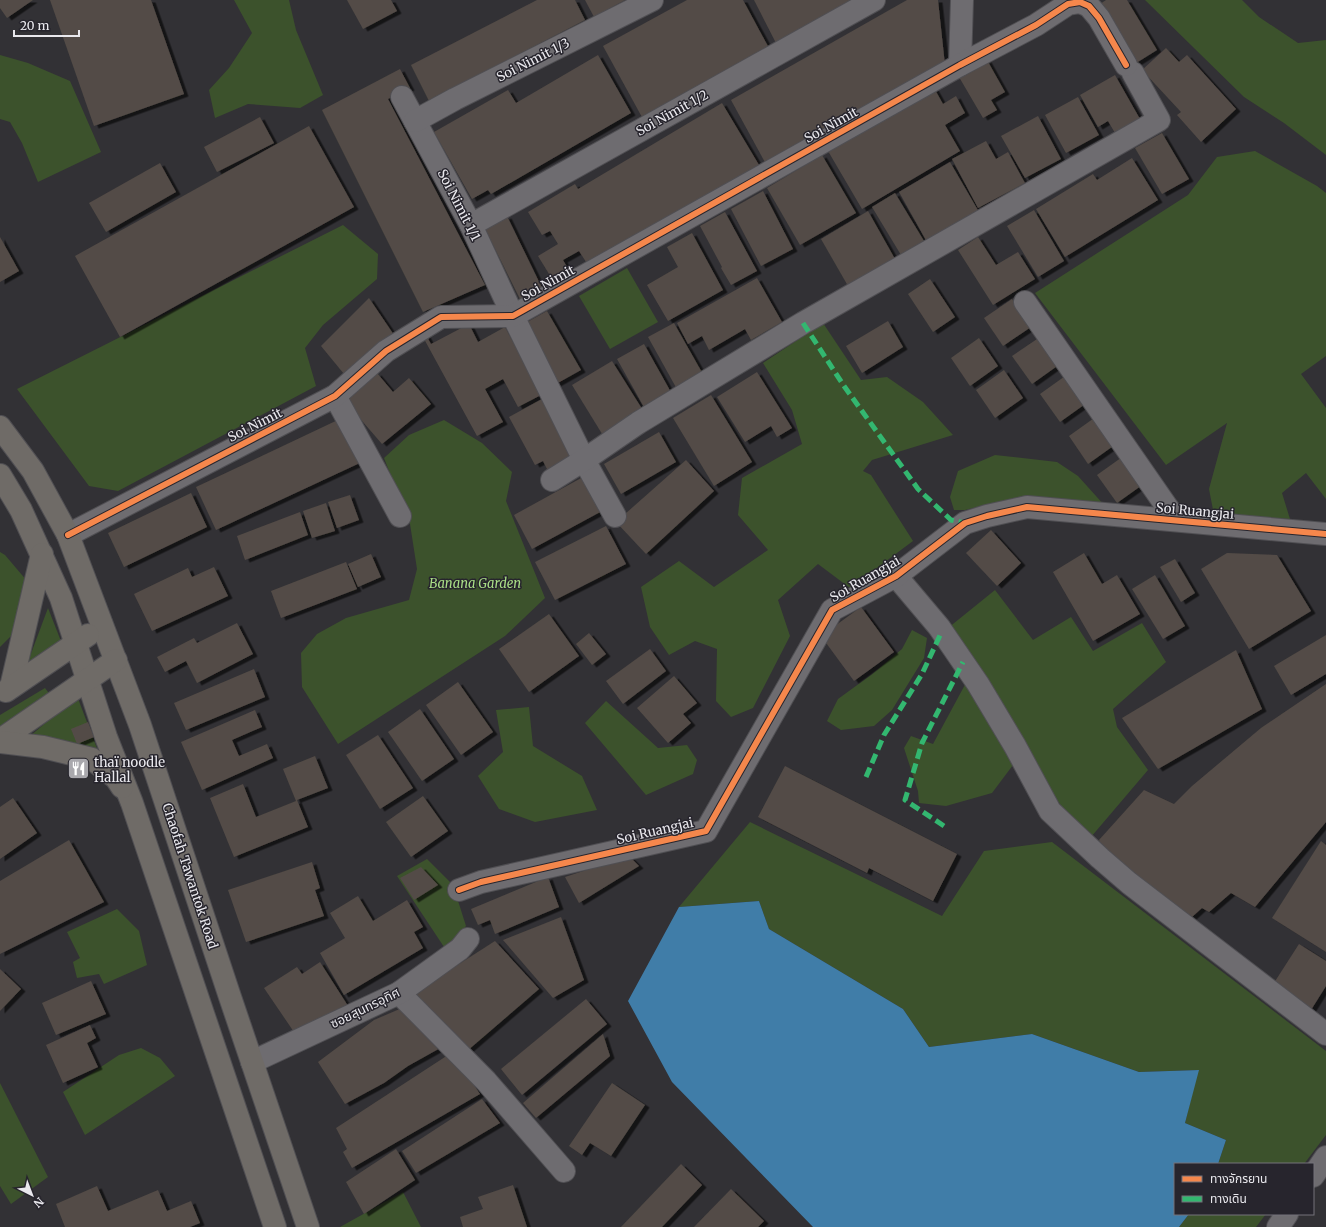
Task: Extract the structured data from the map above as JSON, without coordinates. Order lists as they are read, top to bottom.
{
  "streets": {
    "main road": ["Chaofah Tawantok Road"],
    "street": [
      "Soi Nimit 1/3",
      "Soi Nimit 1/2",
      "Soi Nimit",
      "Soi Nimit 1/1",
      "Soi Ruangjai",
      "ซอยสุนทรอุทิศ"
    ]
  },
  "crossings": [
    ["Soi Nimit 1/3", "Soi Nimit 1/1"],
    ["Soi Nimit 1/2", "Soi Nimit 1/1"],
    ["Soi Nimit", "Soi Nimit 1/1"],
    ["Soi Nimit", "Chaofah Tawantok Road"],
    ["Chaofah Tawantok Road", "ซอยสุนทรอุทิศ"]
  ],
  "parks": ["Banana Garden"],
  "places": {
    "restaurant": ["thaï noodle Hallal"]
  },
  "legend": ["ทางจักรยาน", "ทางเดิน"],
  "scale_bar": "20 m",
  "north": "bottom right"
}
